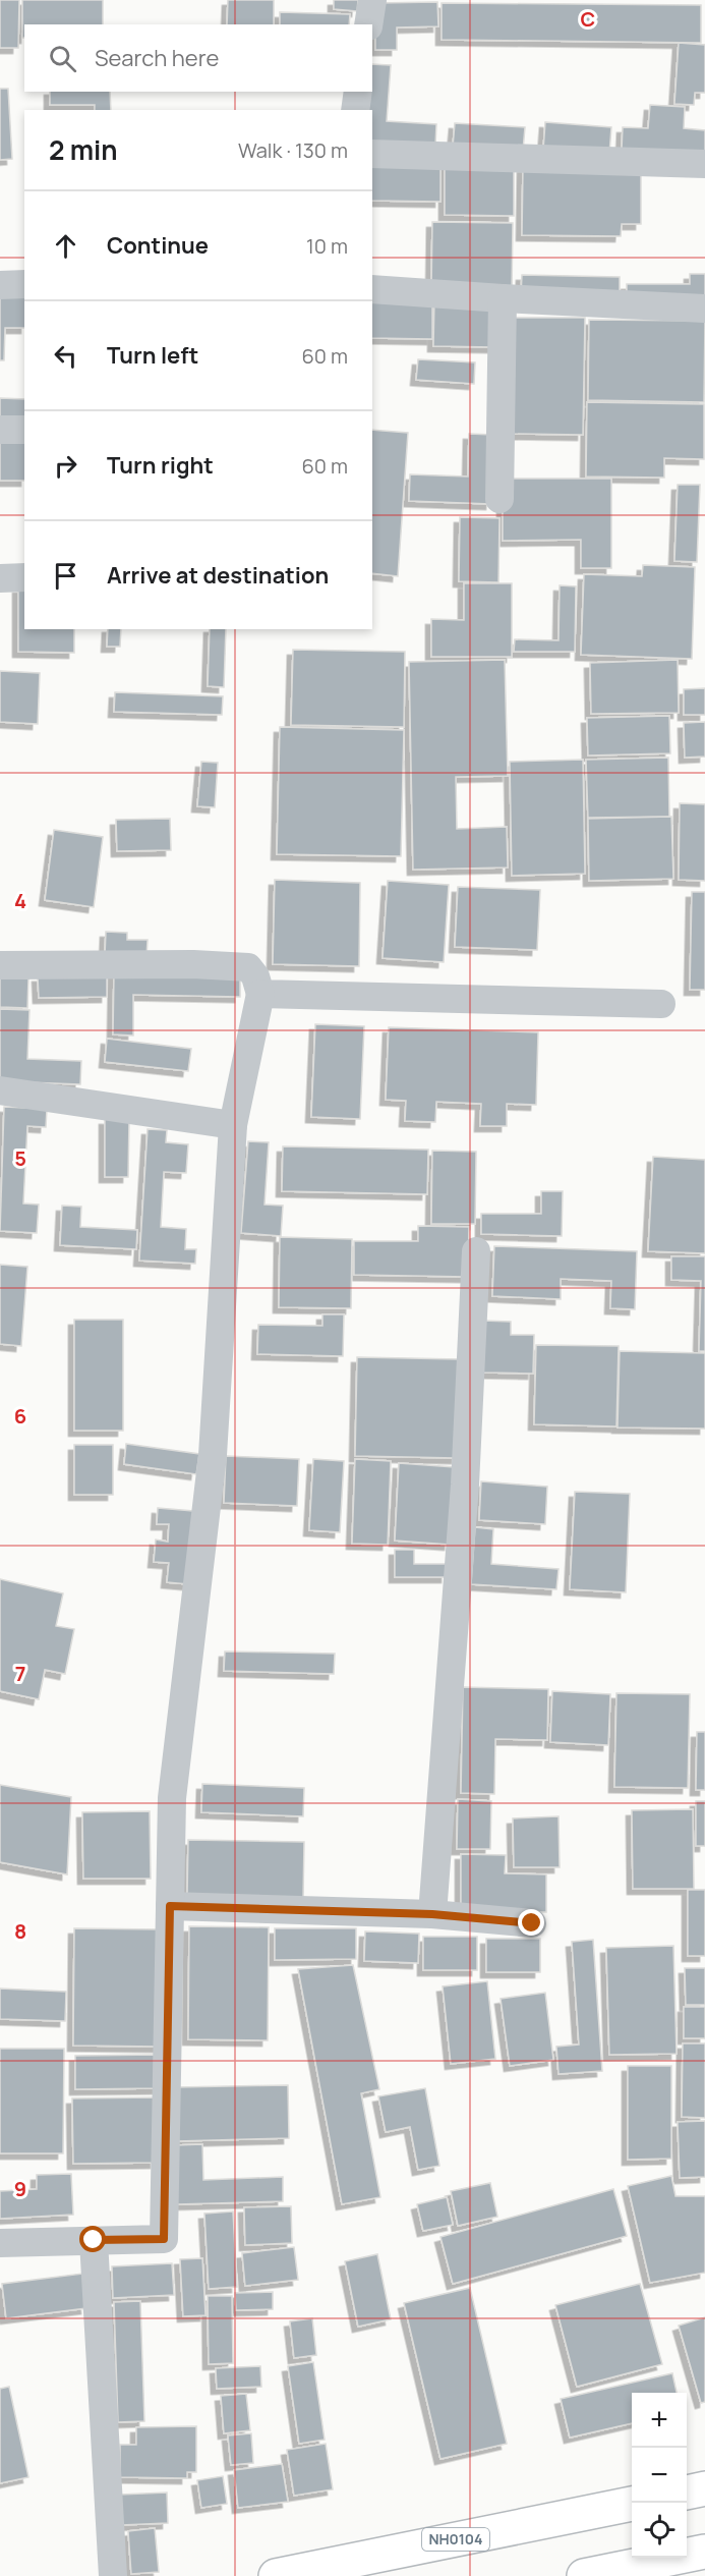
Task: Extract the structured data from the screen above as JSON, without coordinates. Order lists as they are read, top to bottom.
{
  "streets": {
    "highway": ["NH0104"]
  },
  "page": {
    "search": "Search here",
    "heading": ["2 min", "Walk · 130 m"],
    "list": [
      ["Continue", "10 m"],
      ["Turn left", "60 m"],
      ["Turn right", "60 m"],
      "Arrive at destination"
    ],
    "map_buttons": ["+", "−"]
  },
  "grid": {
    "columns": ["C"],
    "rows": [
      "4",
      "5",
      "6",
      "7",
      "8",
      "9"
    ]
  }
}
